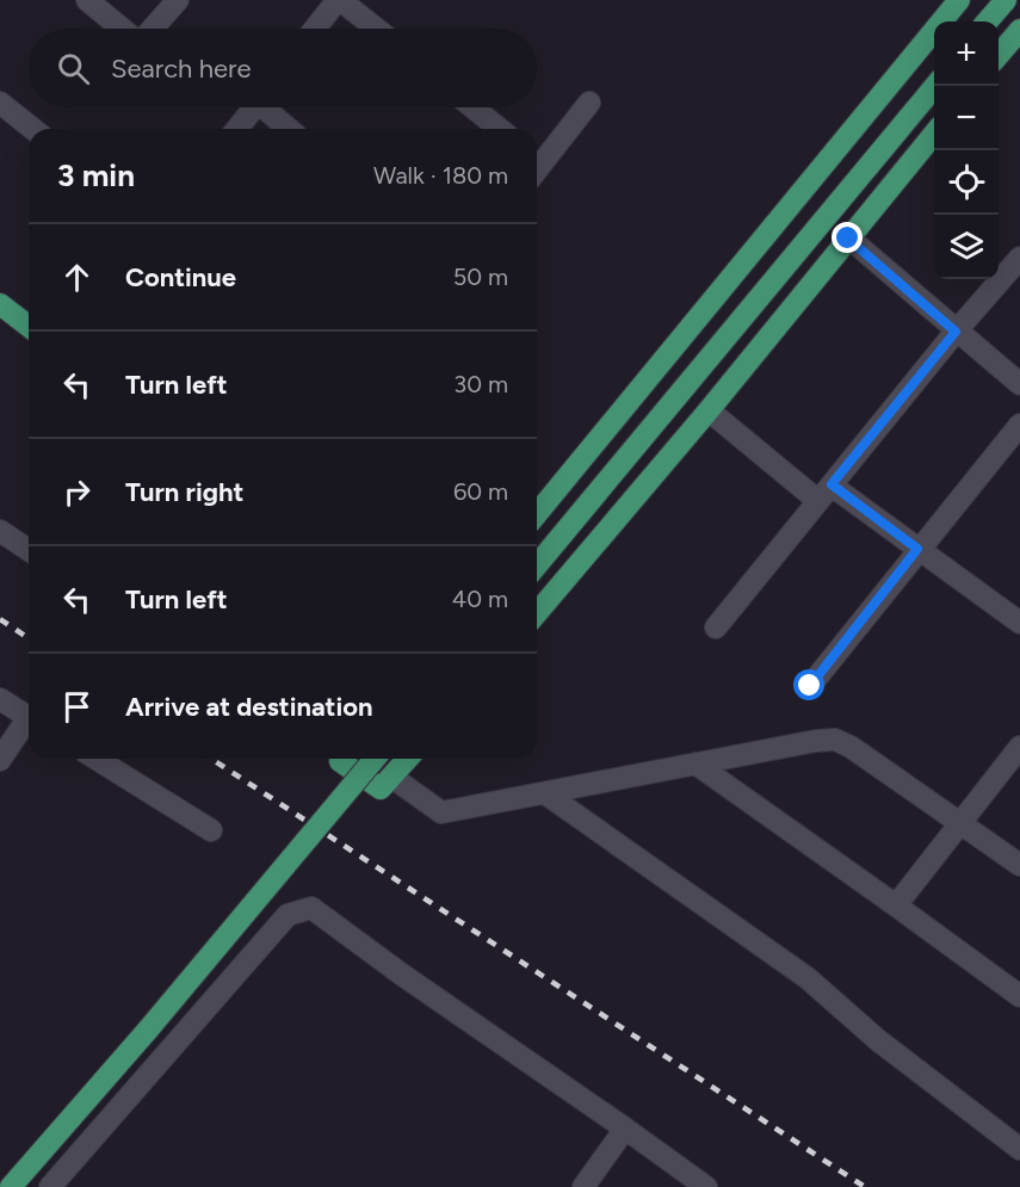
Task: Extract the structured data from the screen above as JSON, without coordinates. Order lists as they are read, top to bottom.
{
  "page": {
    "map_buttons": ["+", "−"],
    "search": "Search here",
    "heading": ["3 min", "Walk · 180 m"],
    "list": [
      ["Continue", "50 m"],
      ["Turn left", "30 m"],
      ["Turn right", "60 m"],
      ["Turn left", "40 m"],
      "Arrive at destination"
    ]
  }
}
